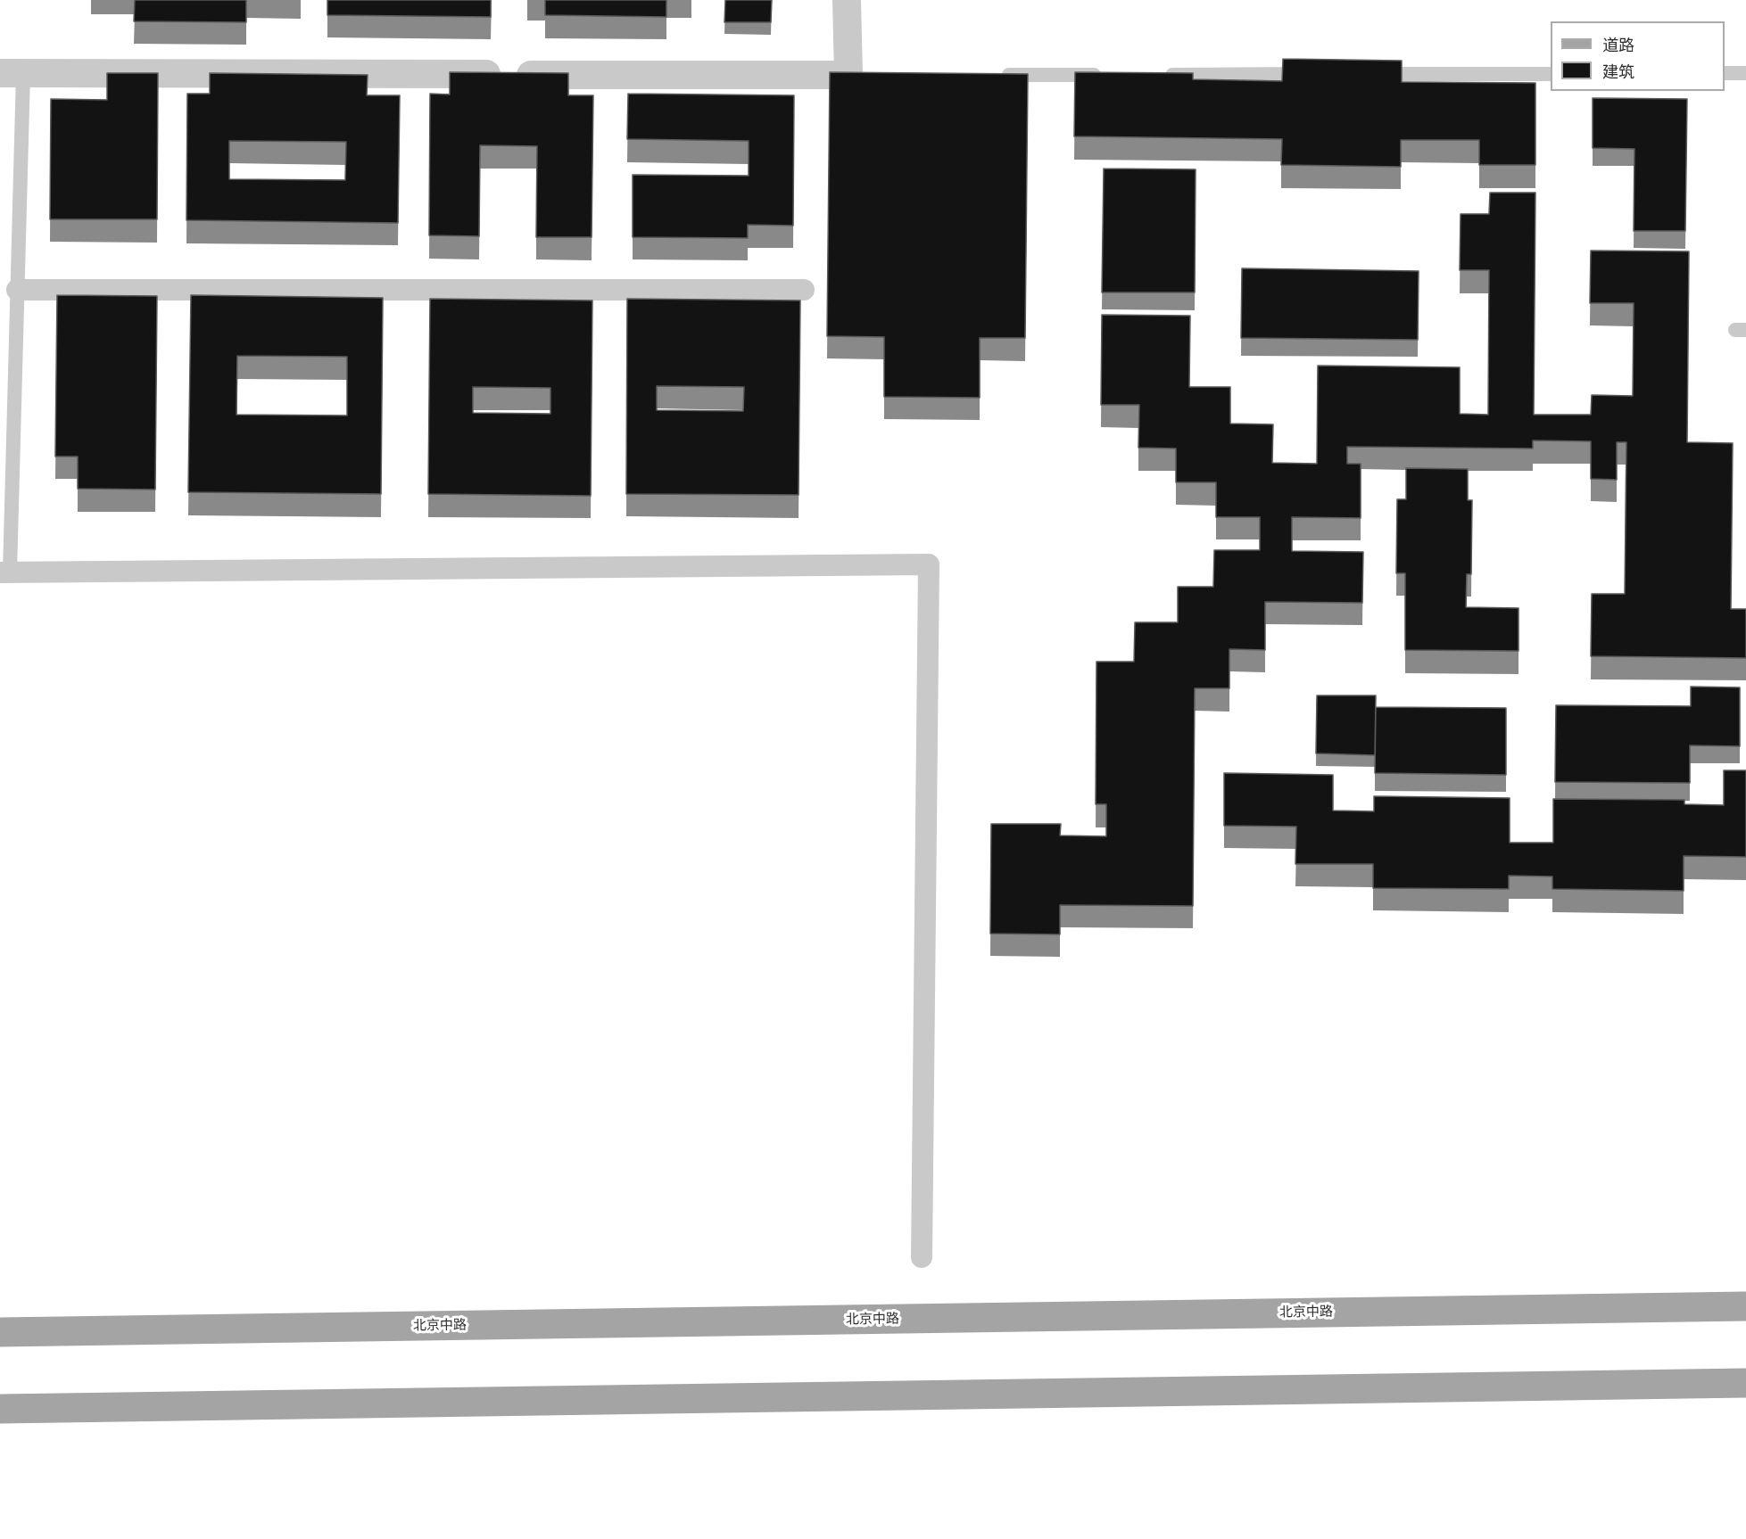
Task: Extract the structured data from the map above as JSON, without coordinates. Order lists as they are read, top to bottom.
{
  "streets": {
    "main road": ["北京中路"]
  },
  "legend": ["道路", "建筑"]
}
